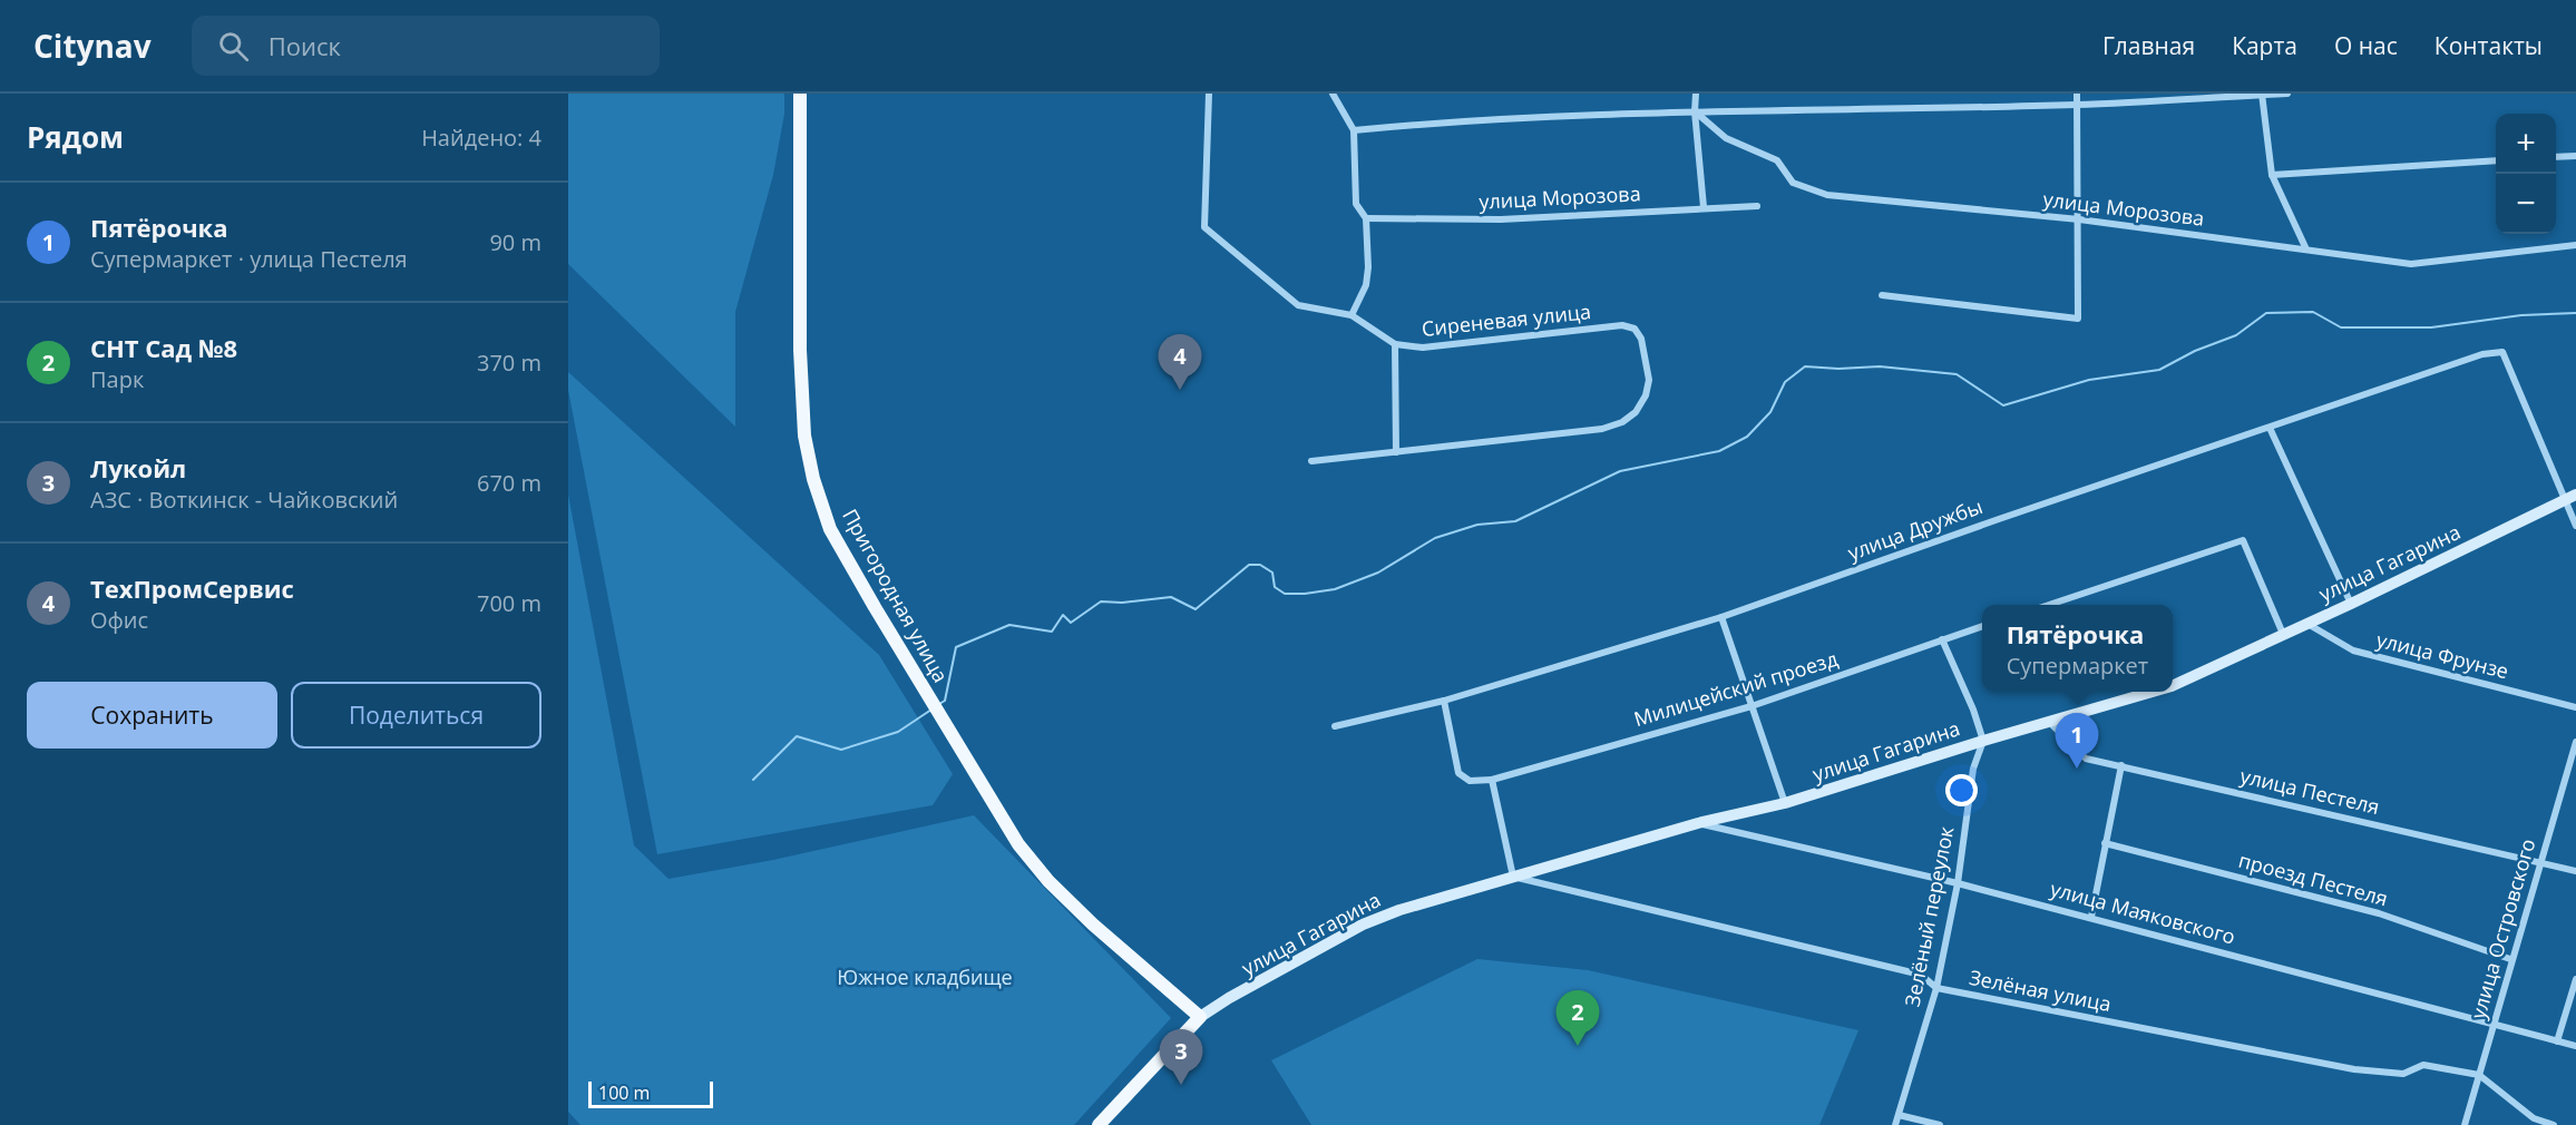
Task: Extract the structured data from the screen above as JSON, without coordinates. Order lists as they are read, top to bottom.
{
  "streets": {
    "main road": ["улица Гагарина", "Пригородная улица"],
    "street": [
      "улица Морозова",
      "Сиреневая улица",
      "улица Дружбы",
      "улица Фрунзе",
      "Милицейский проезд",
      "улица Пестеля",
      "проезд Пестеля",
      "улица Маяковского",
      "Зелёный переулок",
      "улица Островского",
      "Зелёная улица"
    ]
  },
  "crossings": [
    ["улица Дружбы", "улица Гагарина"],
    ["улица Гагарина", "Пригородная улица"],
    ["улица Гагарина", "улица Фрунзе"],
    ["улица Гагарина", "улица Пестеля"],
    ["улица Гагарина", "улица Маяковского"],
    ["улица Гагарина", "Зелёный переулок"],
    ["улица Гагарина", "Зелёная улица"],
    ["улица Пестеля", "улица Островского"],
    ["проезд Пестеля", "улица Островского"],
    ["улица Маяковского", "Зелёный переулок"],
    ["улица Маяковского", "улица Островского"],
    ["Зелёный переулок", "Зелёная улица"],
    ["улица Островского", "Зелёная улица"]
  ],
  "parks": ["Южное кладбище"],
  "scale_bar": "100 m",
  "page": {
    "header": "Citynav",
    "search": "Поиск",
    "nav": [
      "Главная",
      "Карта",
      "О нас",
      "Контакты"
    ],
    "heading": ["Рядом", "Найдено: 4"],
    "map_buttons": ["+", "−"],
    "list": [
      {
        "mark": "1",
        "name": "Пятёрочка",
        "note": "Супермаркет · улица Пестеля",
        "value": "90 m"
      },
      {
        "mark": "2",
        "name": "СНТ Сад №8",
        "note": "Парк",
        "value": "370 m"
      },
      {
        "mark": "3",
        "name": "Лукойл",
        "note": "АЗС · Воткинск - Чайковский",
        "value": "670 m"
      },
      {
        "mark": "4",
        "name": "ТехПромСервис",
        "note": "Офис",
        "value": "700 m"
      }
    ],
    "pins": [
      "4",
      "1",
      "2",
      "3"
    ],
    "popup": ["Пятёрочка", "Супермаркет"],
    "buttons": ["Сохранить", "Поделиться"],
    "scale": "100 m"
  }
}
